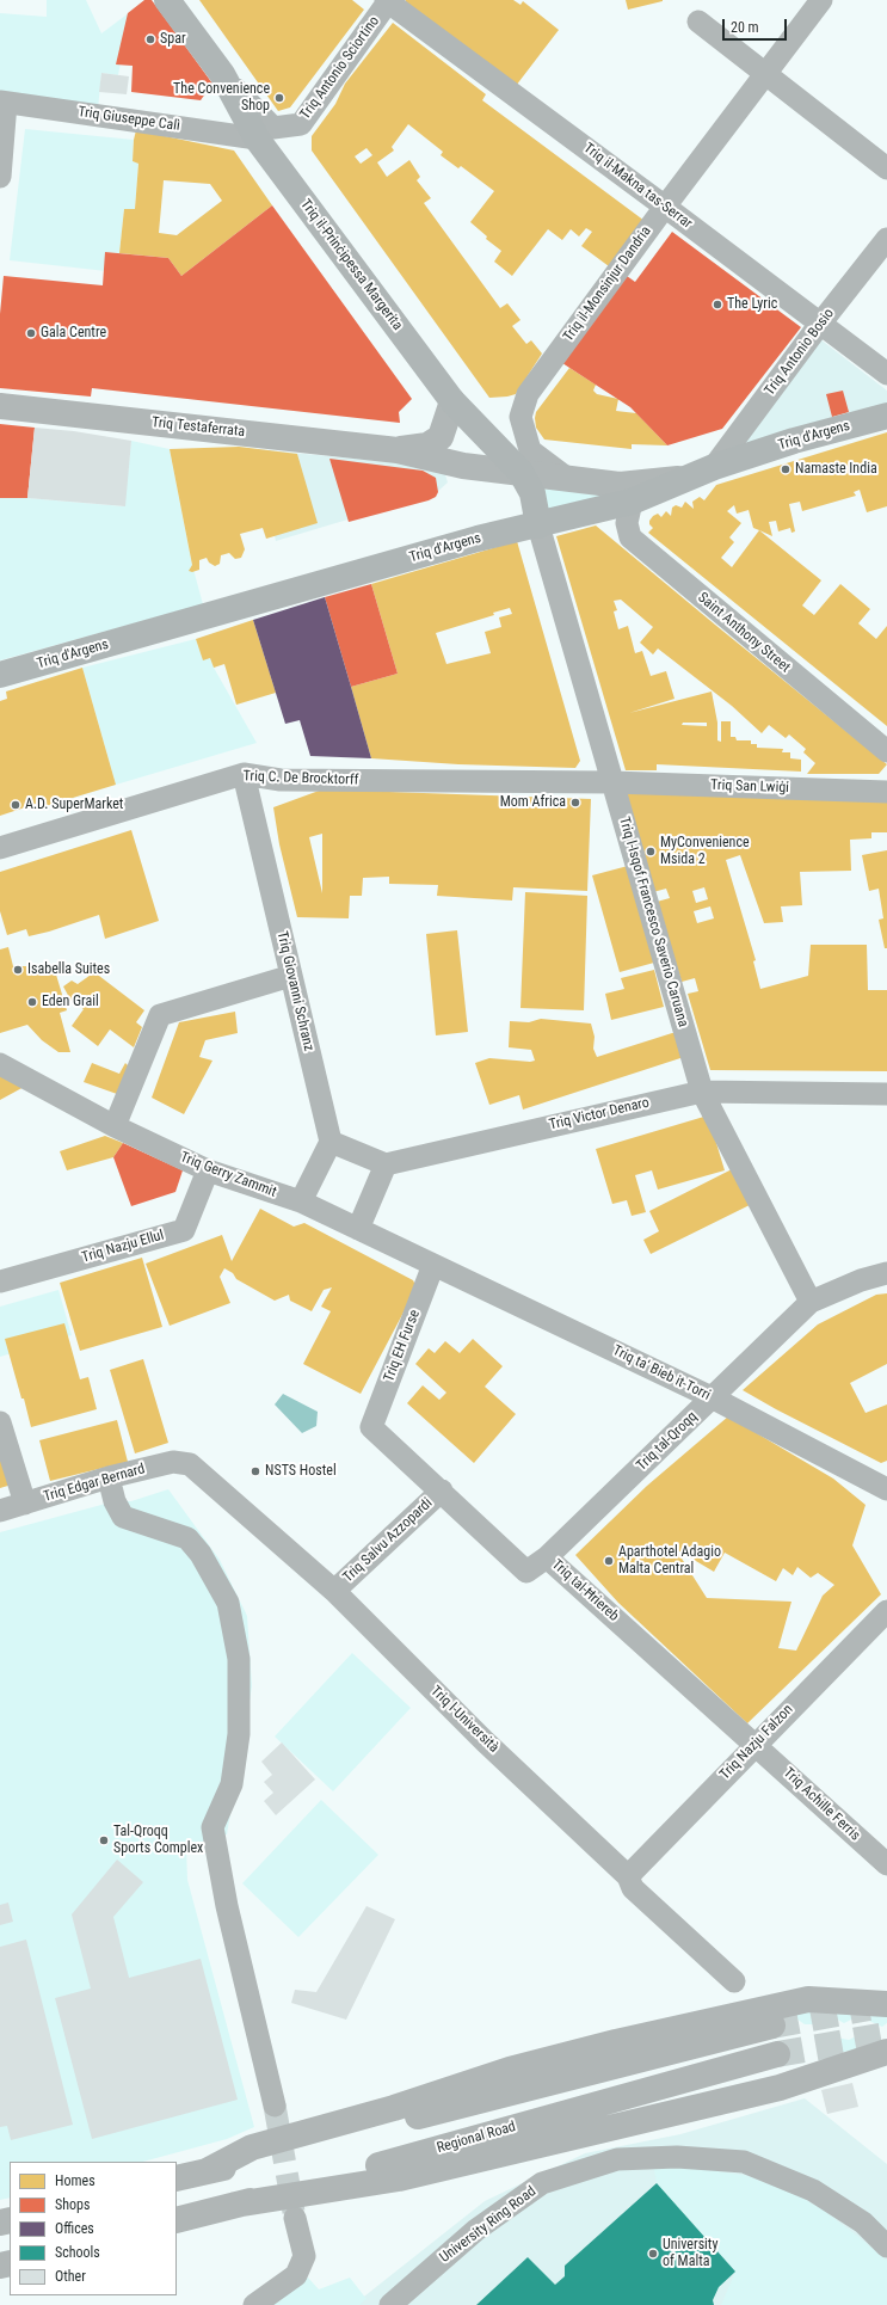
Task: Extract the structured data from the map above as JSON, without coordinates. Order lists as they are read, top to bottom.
{
  "streets": {
    "highway": ["Regional Road"],
    "main road": ["Triq il-Prinċipessa Margerita", "Triq d'Argens"],
    "street": [
      "Triq Antonio Sciortino",
      "Triq Giuseppe Calì",
      "Triq il-Makna tas-Serrar",
      "Triq il-Monsinjur Dandria",
      "Triq Antonio Bosio",
      "Triq Testaferrata",
      "Saint Anthony Street",
      "Triq C. De Brocktorff",
      "Triq San Lwiġi",
      "Triq l-Isqof Francesco Saverio Caruana",
      "Triq Giovanni Schranz",
      "Triq Victor Denaro",
      "Triq Gerry Zammit",
      "Triq Nazju Ellul",
      "Triq EH Furse",
      "Triq ta' Bieb it-Torri",
      "Triq tal-Qroqq",
      "Triq Edgar Bernard",
      "Triq Salvu Azzopardi",
      "Triq tal-Ħriereb",
      "Triq l-Università",
      "Triq Nazju Falzon",
      "Triq Achille Ferris",
      "University Ring Road"
    ]
  },
  "crossings": [
    ["Triq Antonio Sciortino", "Triq il-Makna tas-Serrar"],
    ["Triq Antonio Sciortino", "Triq il-Prinċipessa Margerita"],
    ["Triq Giuseppe Calì", "Triq il-Prinċipessa Margerita"],
    ["Triq il-Makna tas-Serrar", "Triq il-Monsinjur Dandria"],
    ["Triq il-Makna tas-Serrar", "Triq Antonio Bosio"],
    ["Triq il-Prinċipessa Margerita", "Triq Testaferrata"],
    ["Triq il-Prinċipessa Margerita", "Triq d'Argens"],
    ["Triq il-Prinċipessa Margerita", "Triq l-Isqof Francesco Saverio Caruana"],
    ["Triq il-Monsinjur Dandria", "Triq Testaferrata"],
    ["Triq Antonio Bosio", "Triq d'Argens"],
    ["Triq Testaferrata", "Triq d'Argens"],
    ["Triq d'Argens", "Saint Anthony Street"],
    ["Triq d'Argens", "Triq l-Isqof Francesco Saverio Caruana"],
    ["Triq C. De Brocktorff", "Triq San Lwiġi"],
    ["Triq C. De Brocktorff", "Triq l-Isqof Francesco Saverio Caruana"],
    ["Triq C. De Brocktorff", "Triq Giovanni Schranz"],
    ["Triq San Lwiġi", "Triq l-Isqof Francesco Saverio Caruana"],
    ["Triq l-Isqof Francesco Saverio Caruana", "Triq Victor Denaro"],
    ["Triq l-Isqof Francesco Saverio Caruana", "Triq tal-Qroqq"],
    ["Triq Gerry Zammit", "Triq Nazju Ellul"],
    ["Triq Gerry Zammit", "Triq EH Furse"],
    ["Triq Gerry Zammit", "Triq ta' Bieb it-Torri"],
    ["Triq EH Furse", "Triq ta' Bieb it-Torri"],
    ["Triq EH Furse", "Triq tal-Ħriereb"],
    ["Triq ta' Bieb it-Torri", "Triq tal-Qroqq"],
    ["Triq tal-Qroqq", "Triq tal-Ħriereb"],
    ["Triq Edgar Bernard", "Triq l-Università"],
    ["Triq Salvu Azzopardi", "Triq tal-Ħriereb"],
    ["Triq Salvu Azzopardi", "Triq l-Università"],
    ["Triq tal-Ħriereb", "Triq Nazju Falzon"],
    ["Triq tal-Ħriereb", "Triq Achille Ferris"],
    ["Triq l-Università", "Triq Nazju Falzon"],
    ["Triq Nazju Falzon", "Triq Achille Ferris"]
  ],
  "places": [
    "Spar",
    "The Convenience Shop",
    "The Lyric",
    "Gala Centre",
    "Namaste India",
    "Mom Africa",
    "A.D. SuperMarket",
    "MyConvenience Msida 2",
    "Isabella Suites",
    "Eden Grail",
    "NSTS Hostel",
    "Aparthotel Adagio Malta Central",
    "Tal-Qroqq Sports Complex",
    "University of Malta"
  ],
  "legend": [
    "Homes",
    "Shops",
    "Offices",
    "Schools",
    "Other"
  ],
  "scale_bar": "20 m"
}
